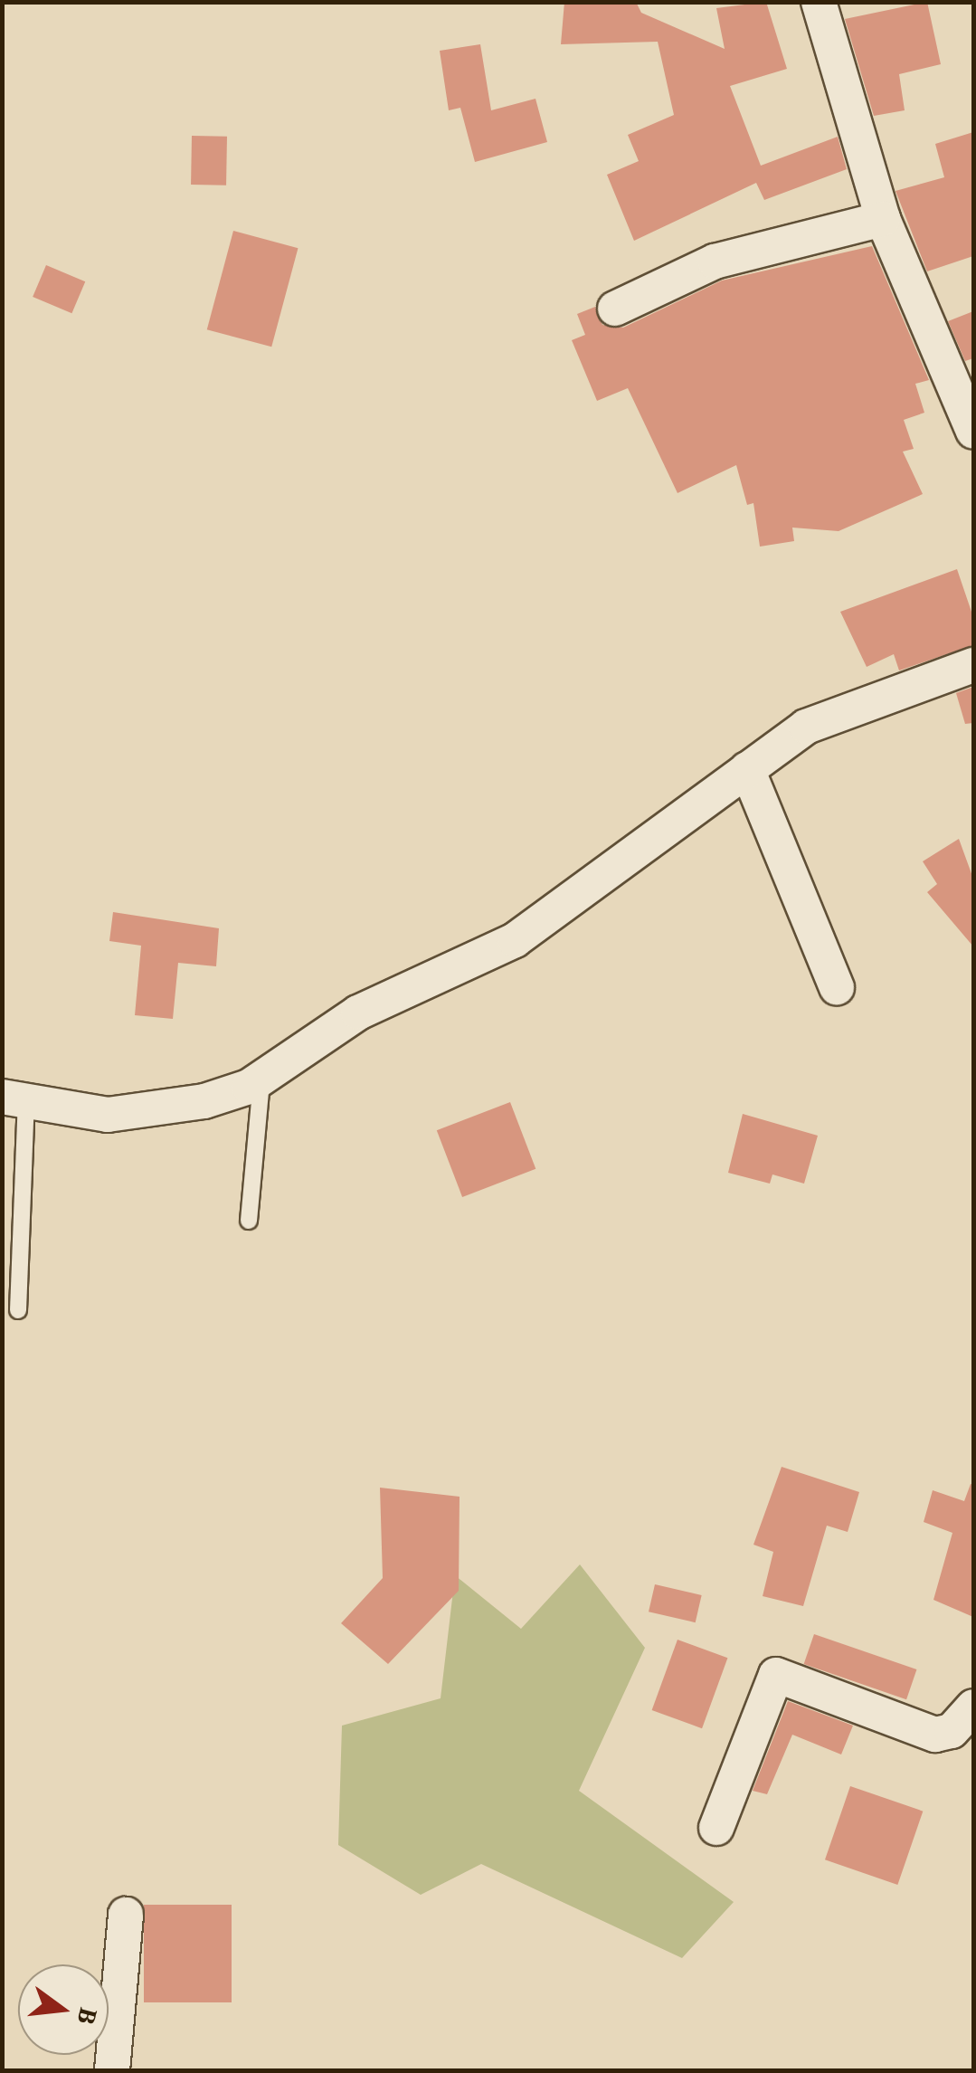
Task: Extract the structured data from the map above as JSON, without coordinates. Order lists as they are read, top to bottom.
{
  "north": "right"
}
